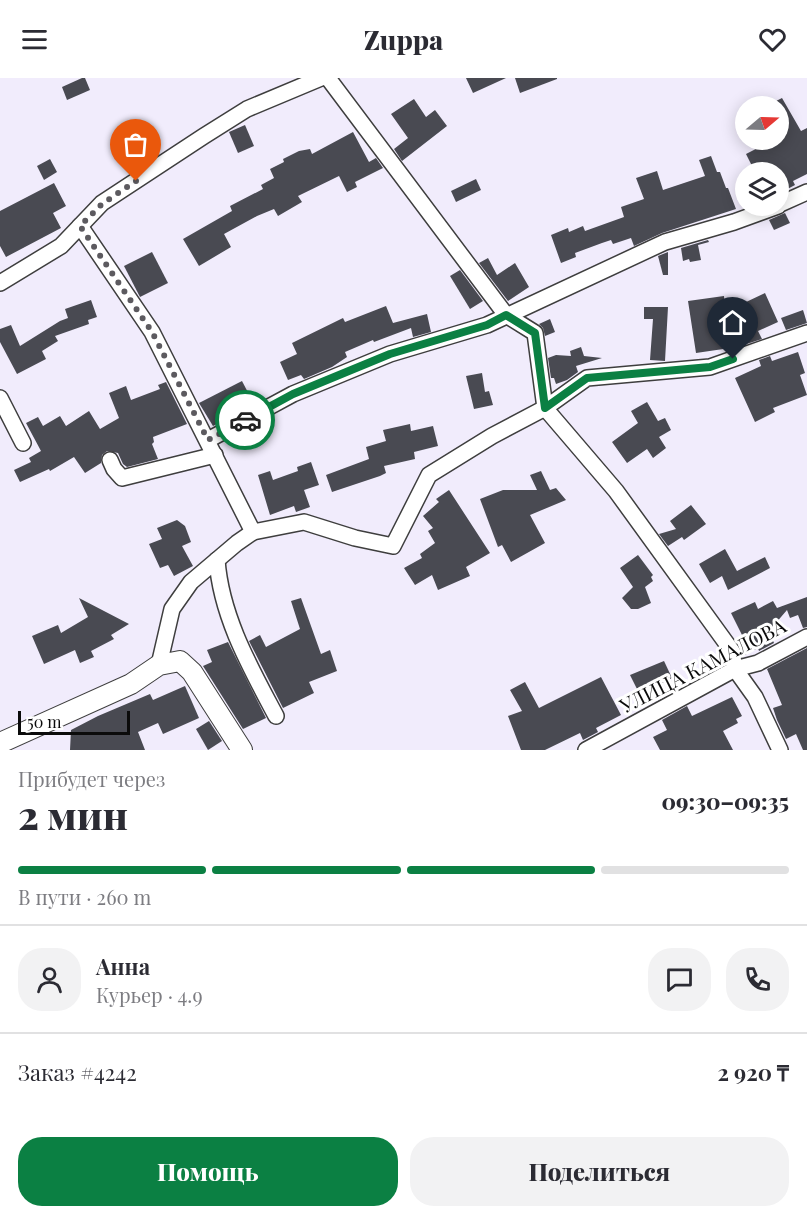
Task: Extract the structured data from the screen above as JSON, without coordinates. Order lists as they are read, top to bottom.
{
  "streets": {
    "street": ["УЛИЦА КАМАЛОВА"]
  },
  "scale_bar": "50 m",
  "north": "right",
  "page": {
    "header": "Zuppa",
    "scale": "50 m",
    "heading": ["2 мин", "Прибудет через", "09:30–09:35"],
    "panel": [
      "Анна",
      "Курьер · 4.9",
      "Заказ #4242",
      "2 920 ₸"
    ],
    "bar": "В пути · 260 m",
    "buttons": ["Помощь", "Поделиться"]
  }
}
